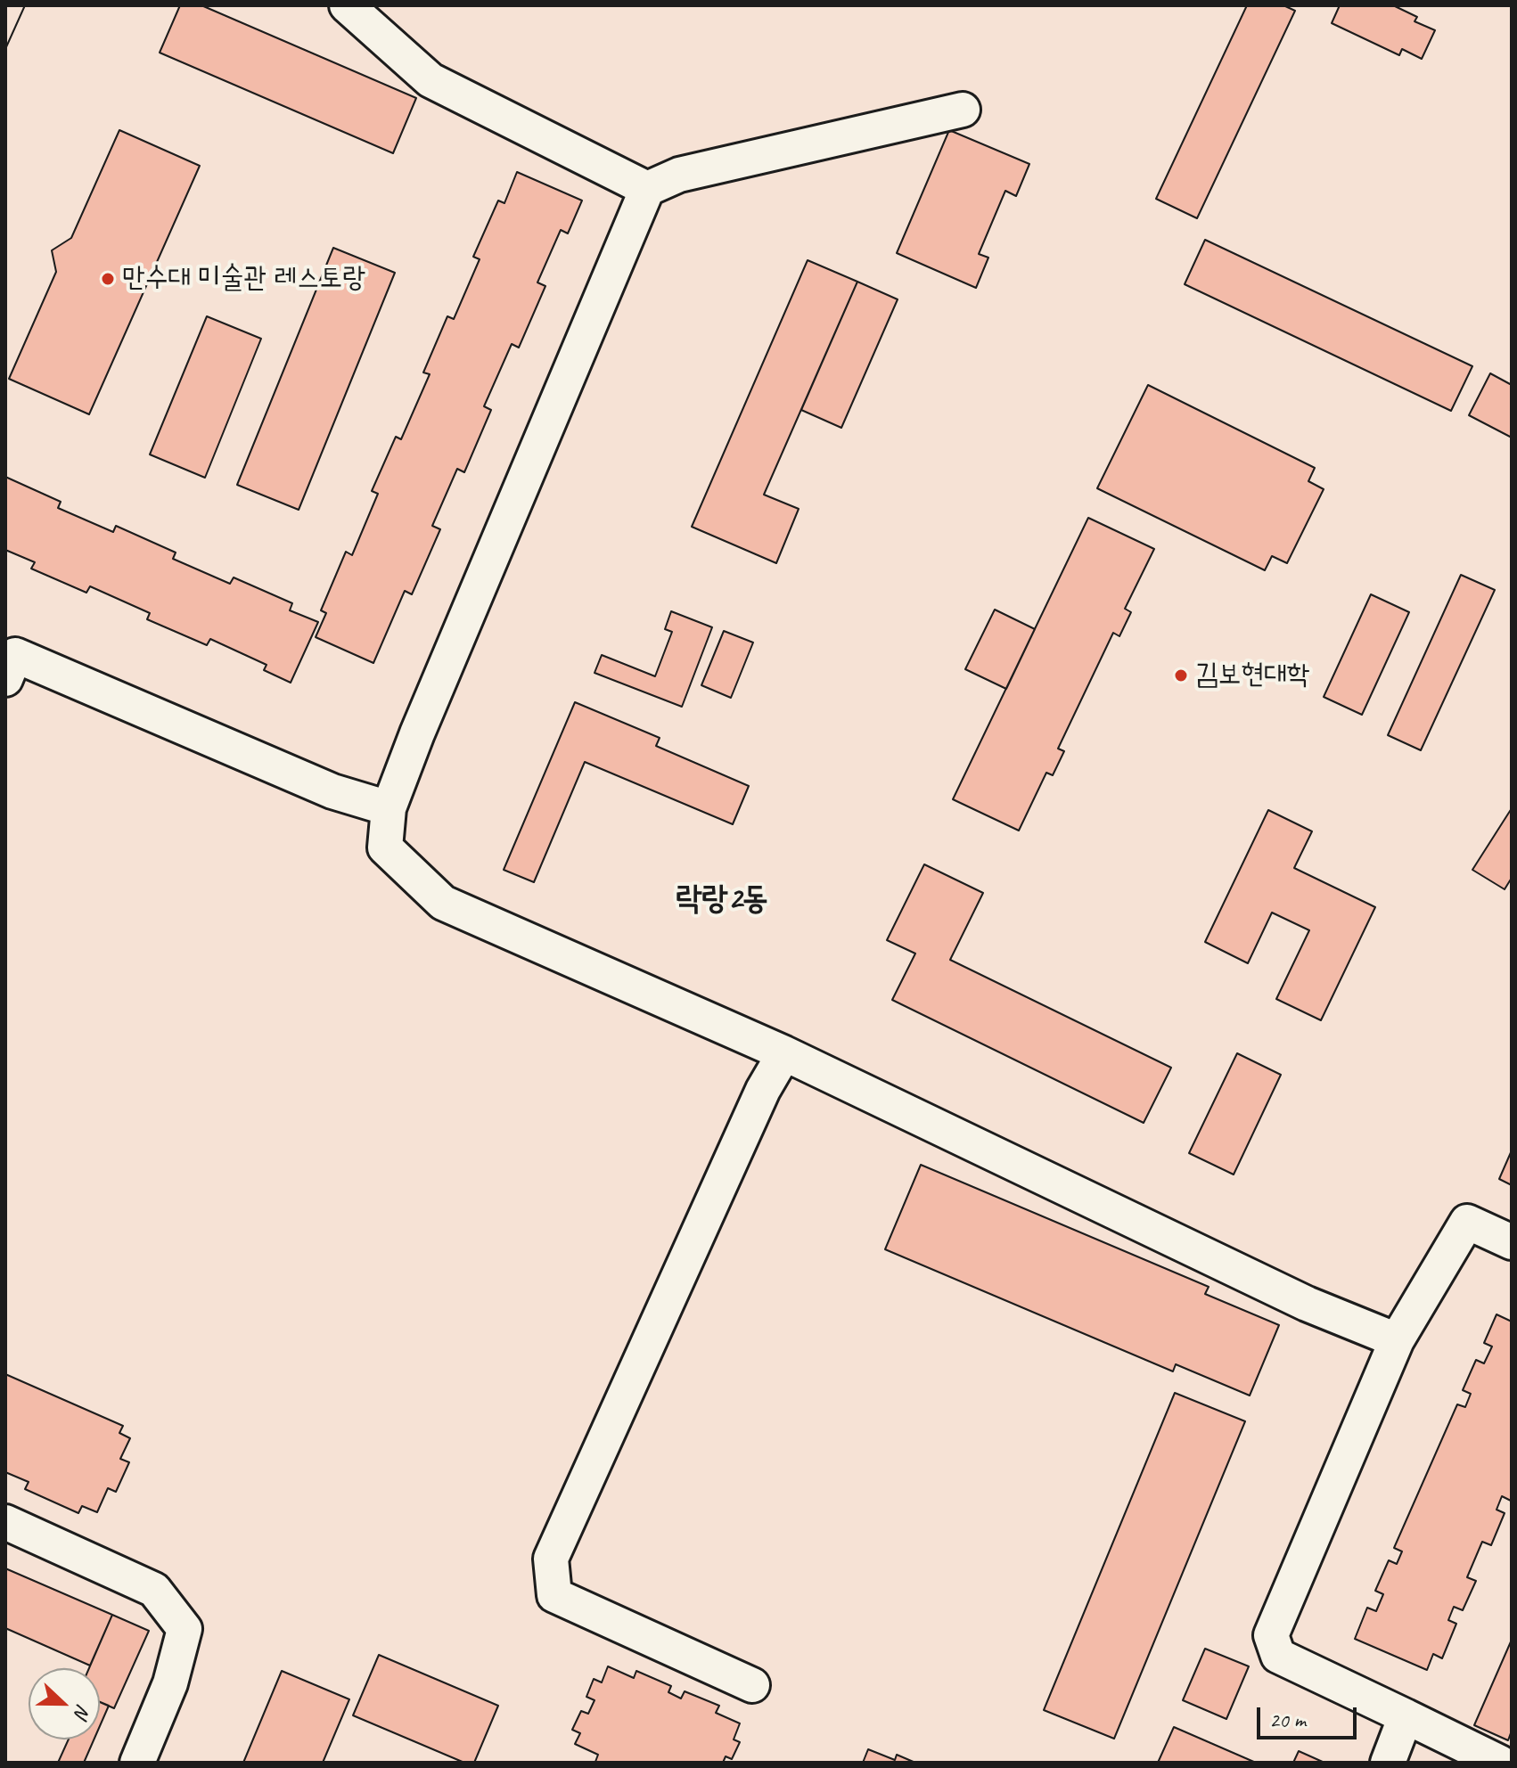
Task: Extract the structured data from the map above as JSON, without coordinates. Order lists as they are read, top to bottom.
{
  "districts": ["락랑2동"],
  "places": ["만수대 미술관 레스토랑", "김보현대학"],
  "scale_bar": "20 m",
  "north": "right"
}
